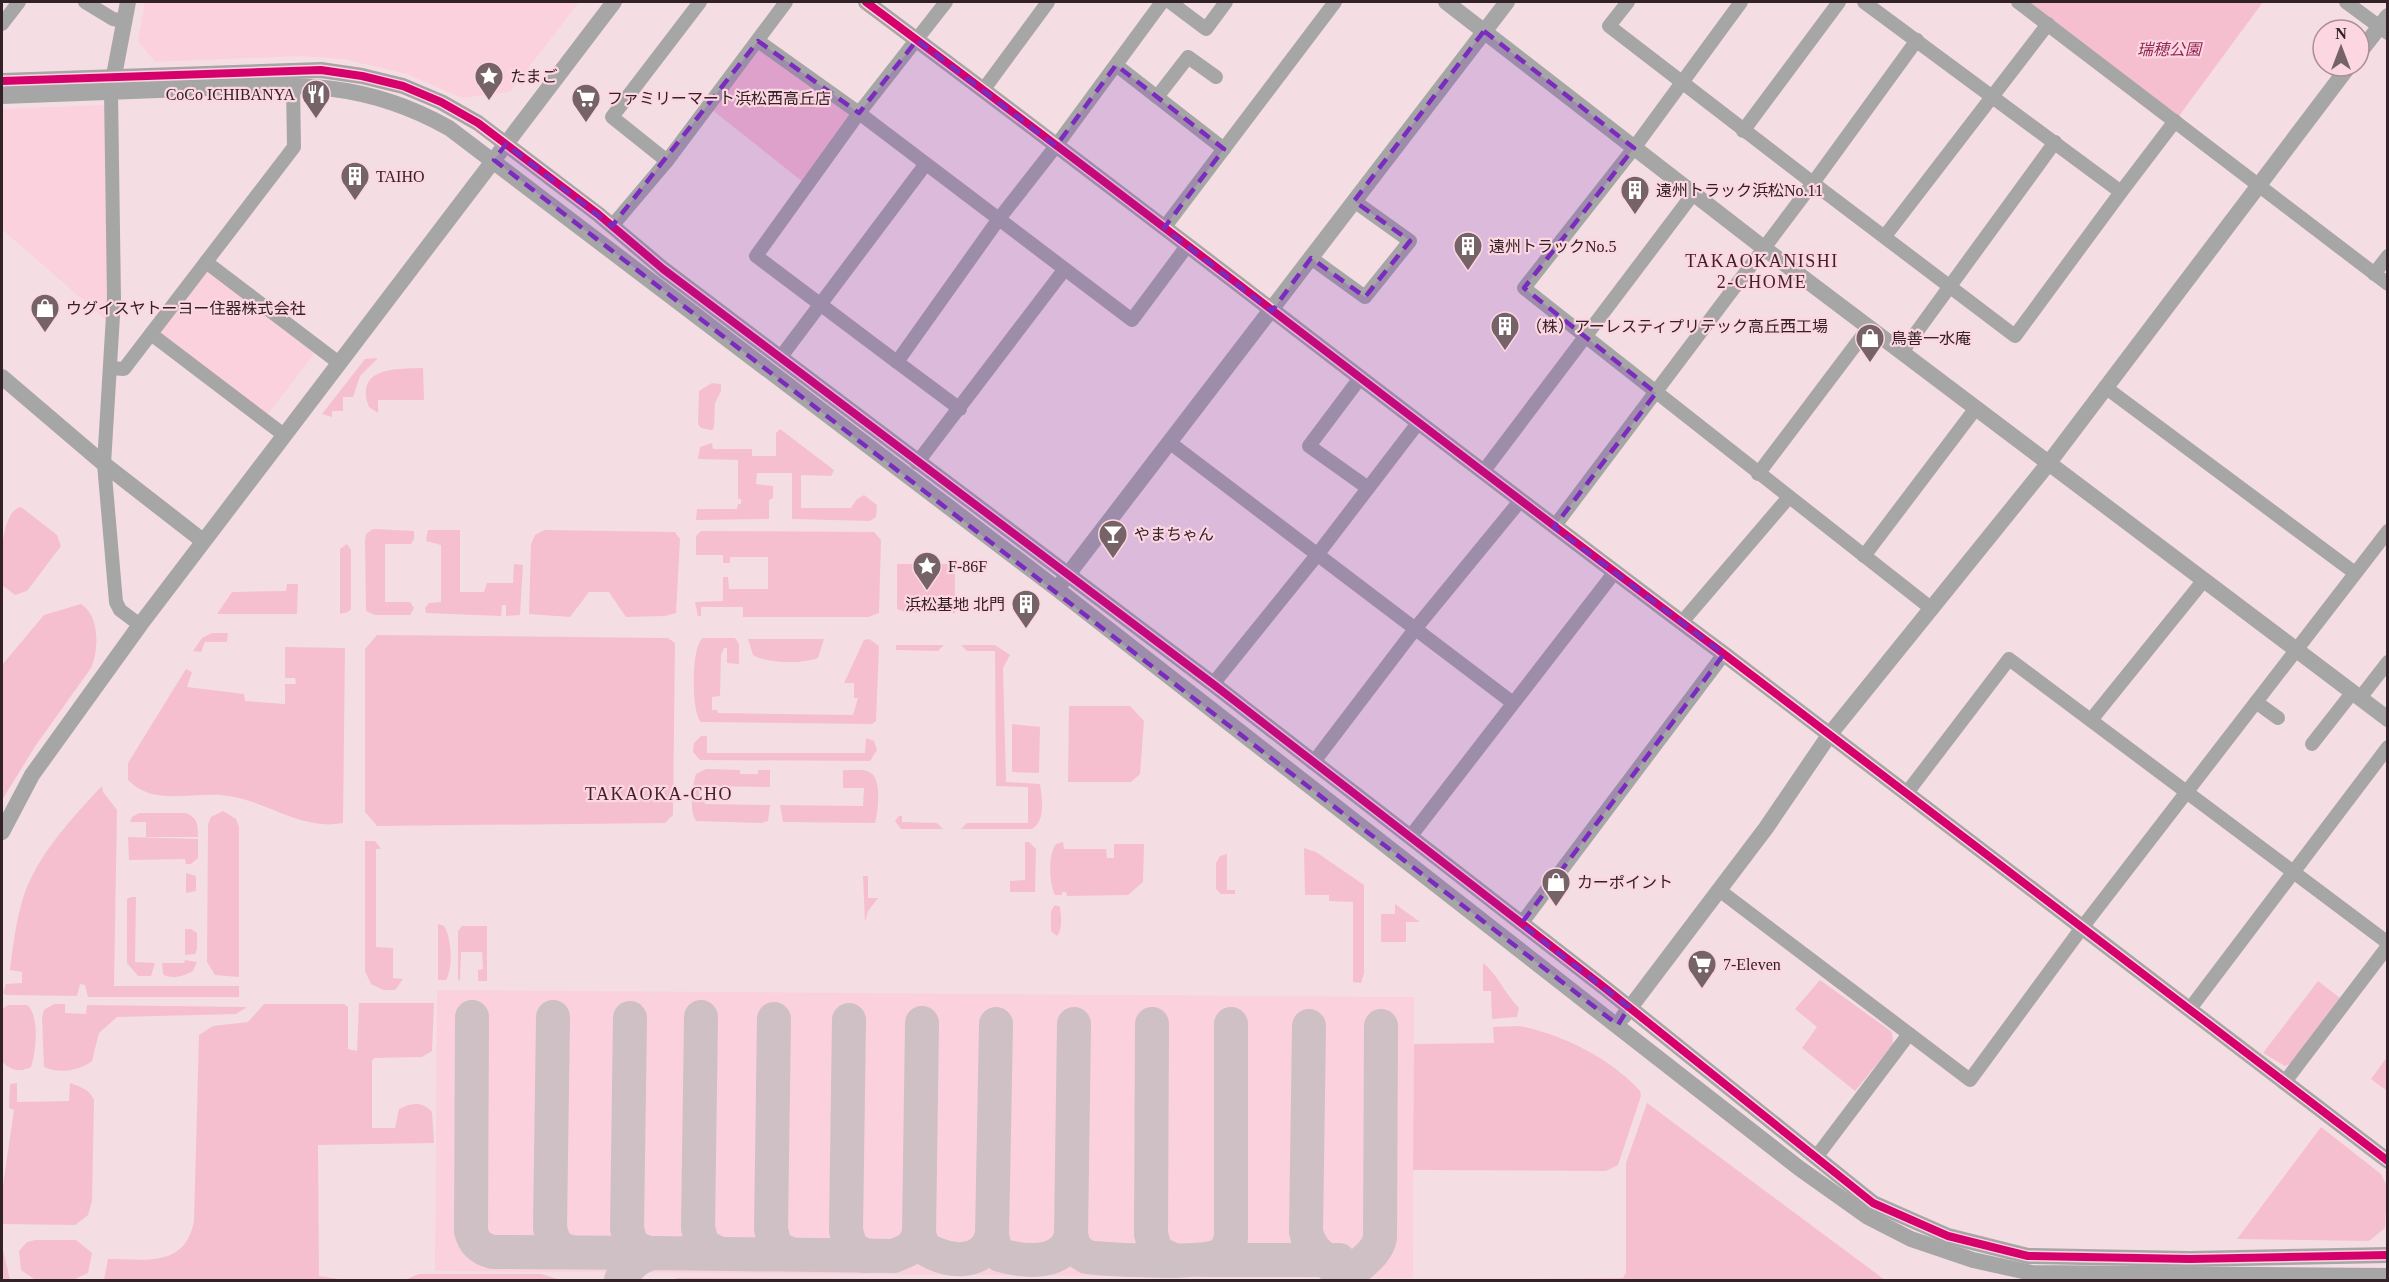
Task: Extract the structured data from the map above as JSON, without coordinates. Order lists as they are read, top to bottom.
{
  "districts": ["TAKAOKANISHI 2-CHOME", "TAKAOKA-CHO"],
  "parks": ["瑞穂公園"],
  "places": {
    "place": ["たまご", "F-86F"],
    "restaurant": ["CoCo ICHIBANYA"],
    "supermarket": ["ファミリーマート浜松西高丘店", "7-Eleven"],
    "building": [
      "TAIHO",
      "遠州トラック浜松No.11",
      "遠州トラックNo.5",
      "（株）アーレスティプリテック高丘西工場",
      "浜松基地 北門"
    ],
    "shop": ["ウグイスヤトーヨー住器株式会社", "鳥善一水庵", "カーポイント"],
    "bar": ["やまちゃん"]
  },
  "north": "top"
}
